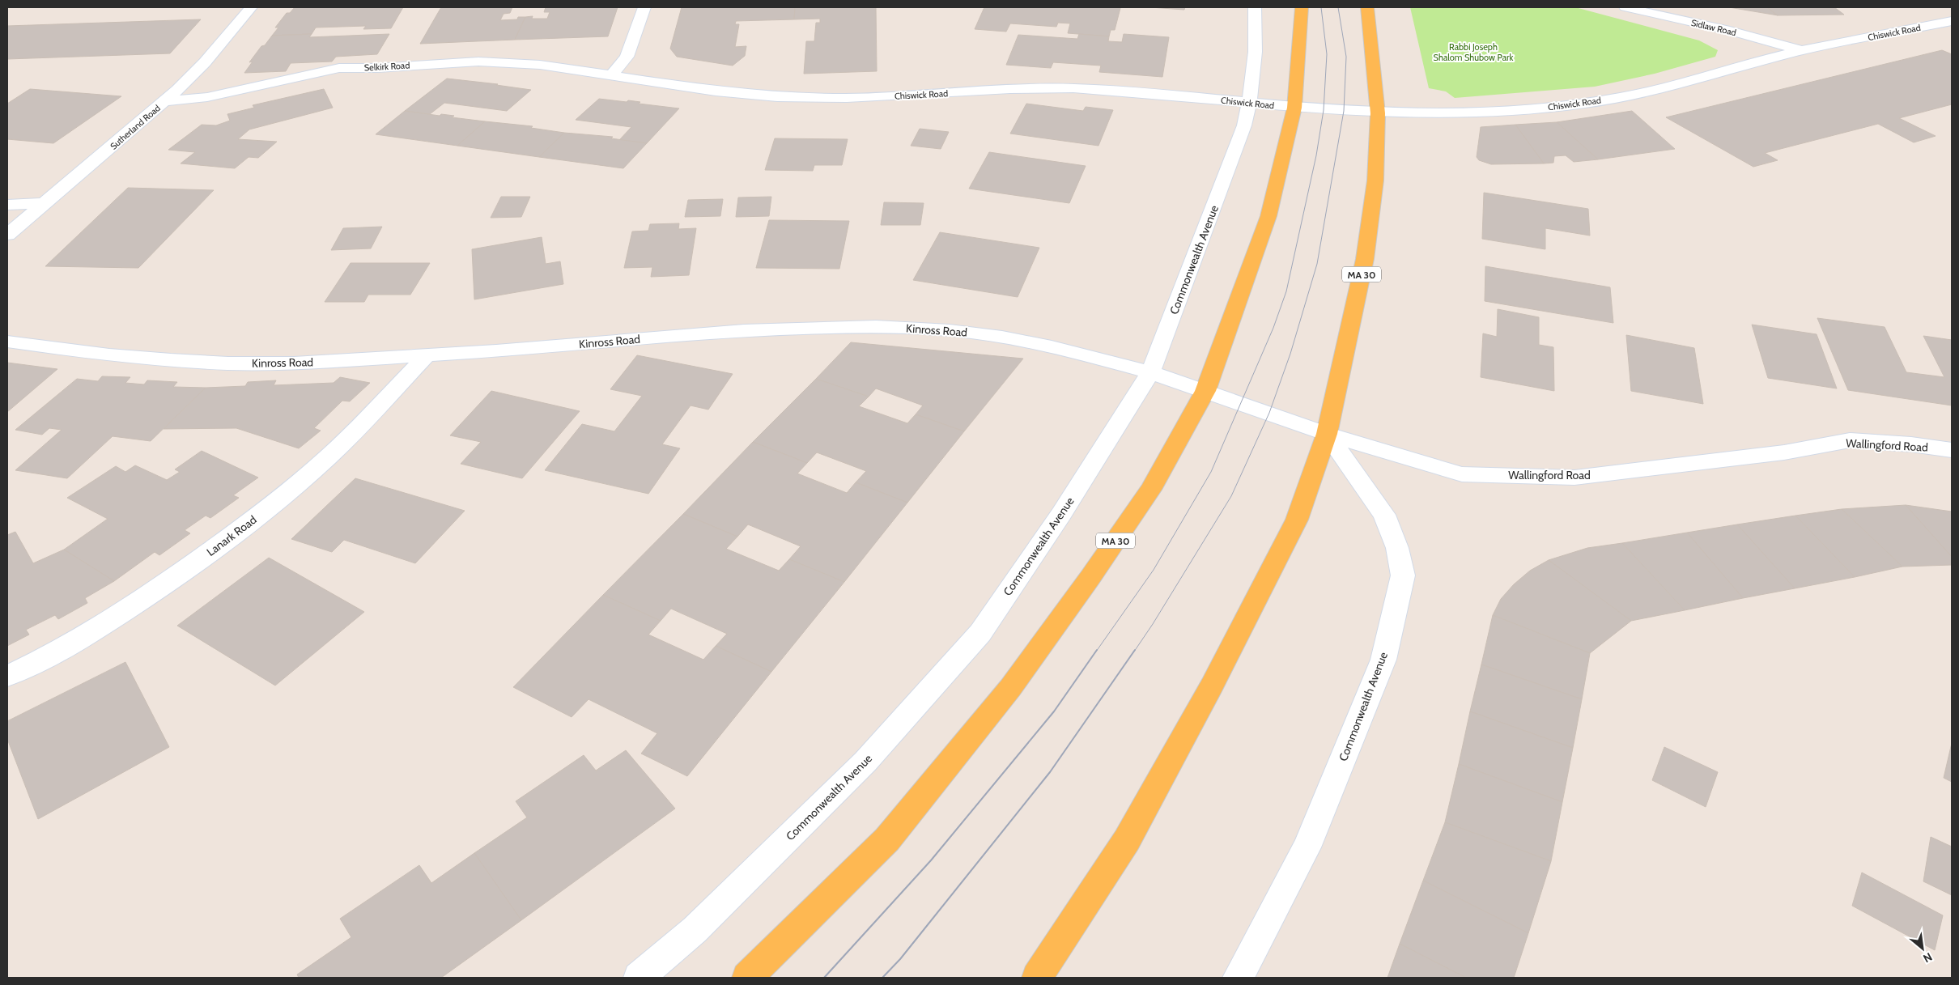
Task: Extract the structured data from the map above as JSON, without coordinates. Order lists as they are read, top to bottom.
{
  "streets": {
    "main road": ["MA 30"],
    "street": [
      "Sidlaw Road",
      "Chiswick Road",
      "Selkirk Road",
      "Sutherland Road",
      "Commonwealth Avenue",
      "Kinross Road",
      "Wallingford Road",
      "Lanark Road"
    ]
  },
  "crossings": [
    ["Sidlaw Road", "Chiswick Road"],
    ["Chiswick Road", "Selkirk Road"],
    ["Chiswick Road", "Commonwealth Avenue"],
    ["Chiswick Road", "MA 30"],
    ["Selkirk Road", "Sutherland Road"],
    ["Commonwealth Avenue", "MA 30"],
    ["Commonwealth Avenue", "Kinross Road"],
    ["Commonwealth Avenue", "Wallingford Road"],
    ["MA 30", "Kinross Road"],
    ["MA 30", "Wallingford Road"],
    ["Kinross Road", "Wallingford Road"],
    ["Kinross Road", "Lanark Road"]
  ],
  "parks": ["Rabbi Joseph Shalom Shubow Park"],
  "north": "bottom right"
}
